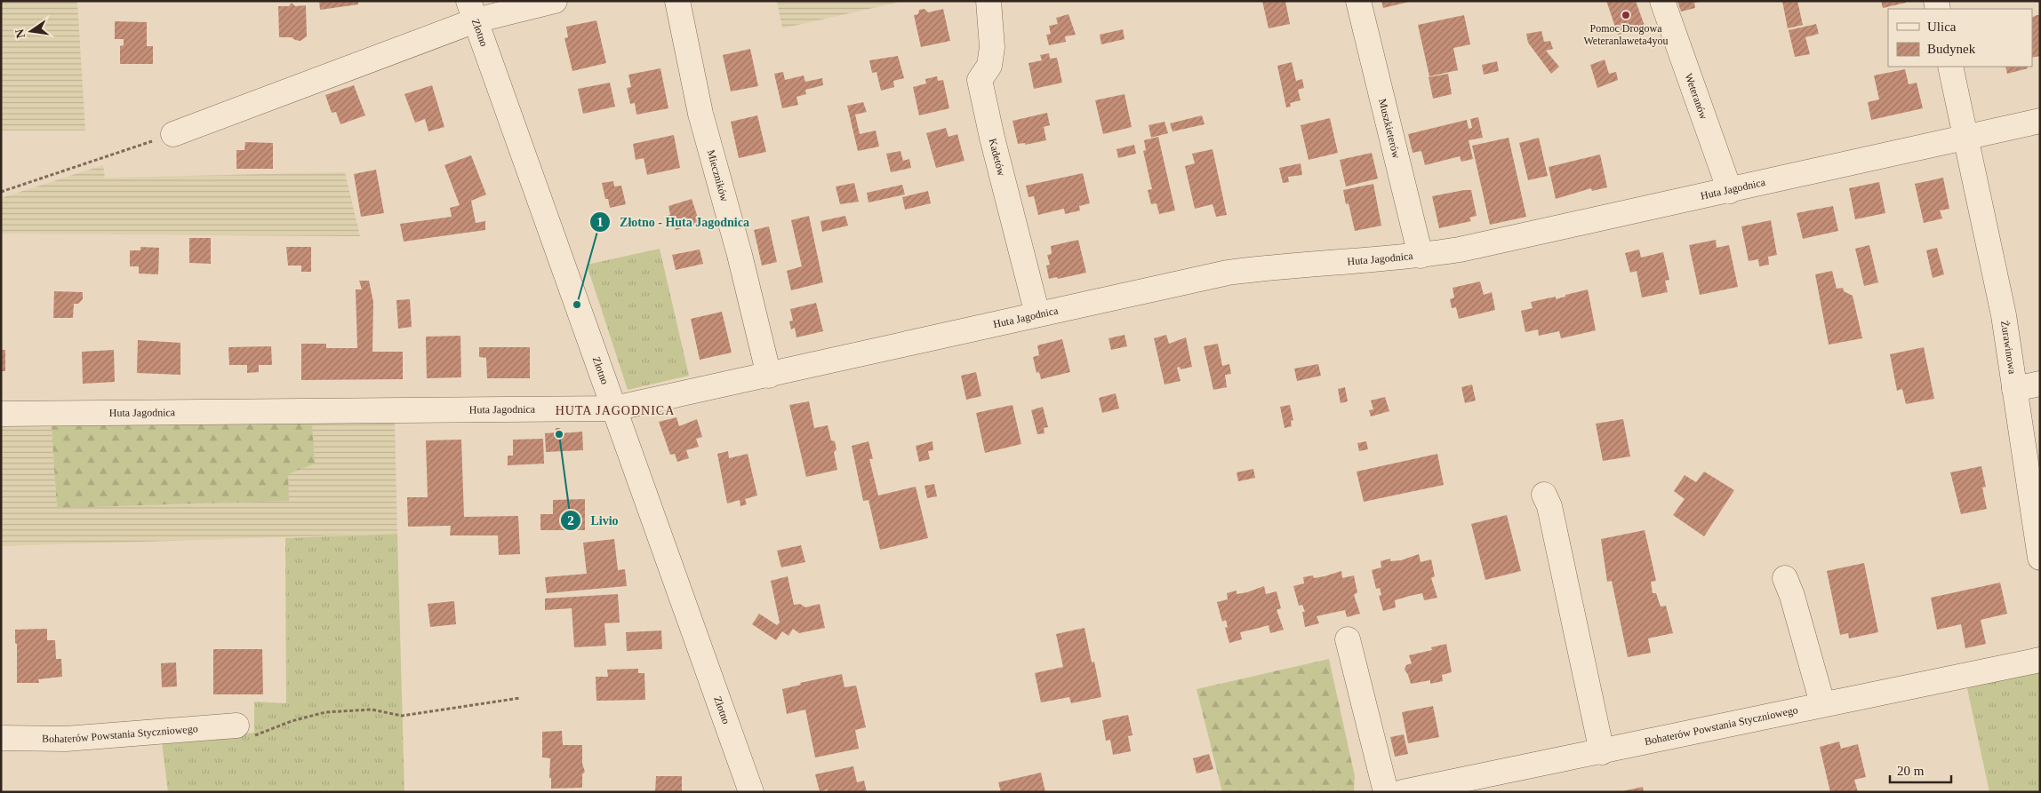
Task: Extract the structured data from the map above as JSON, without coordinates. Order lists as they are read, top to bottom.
{
  "streets": {
    "street": [
      "Złotno",
      "Weteranów",
      "Muszkieterów",
      "Kadetów",
      "Mieczników",
      "Huta Jagodnica",
      "Żurawinowa",
      "Bohaterów Powstania Styczniowego"
    ]
  },
  "crossings": [
    ["Złotno", "Huta Jagodnica"],
    ["Weteranów", "Huta Jagodnica"],
    ["Muszkieterów", "Huta Jagodnica"],
    ["Kadetów", "Huta Jagodnica"],
    ["Mieczników", "Huta Jagodnica"],
    ["Huta Jagodnica", "Żurawinowa"]
  ],
  "districts": ["HUTA JAGODNICA"],
  "places": ["Pomoc Drogowa Weteranlaweta4you", "Złotno - Huta Jagodnica", "Livio"],
  "legend": ["Ulica", "Budynek"],
  "scale_bar": "20 m",
  "north": "left"
}
